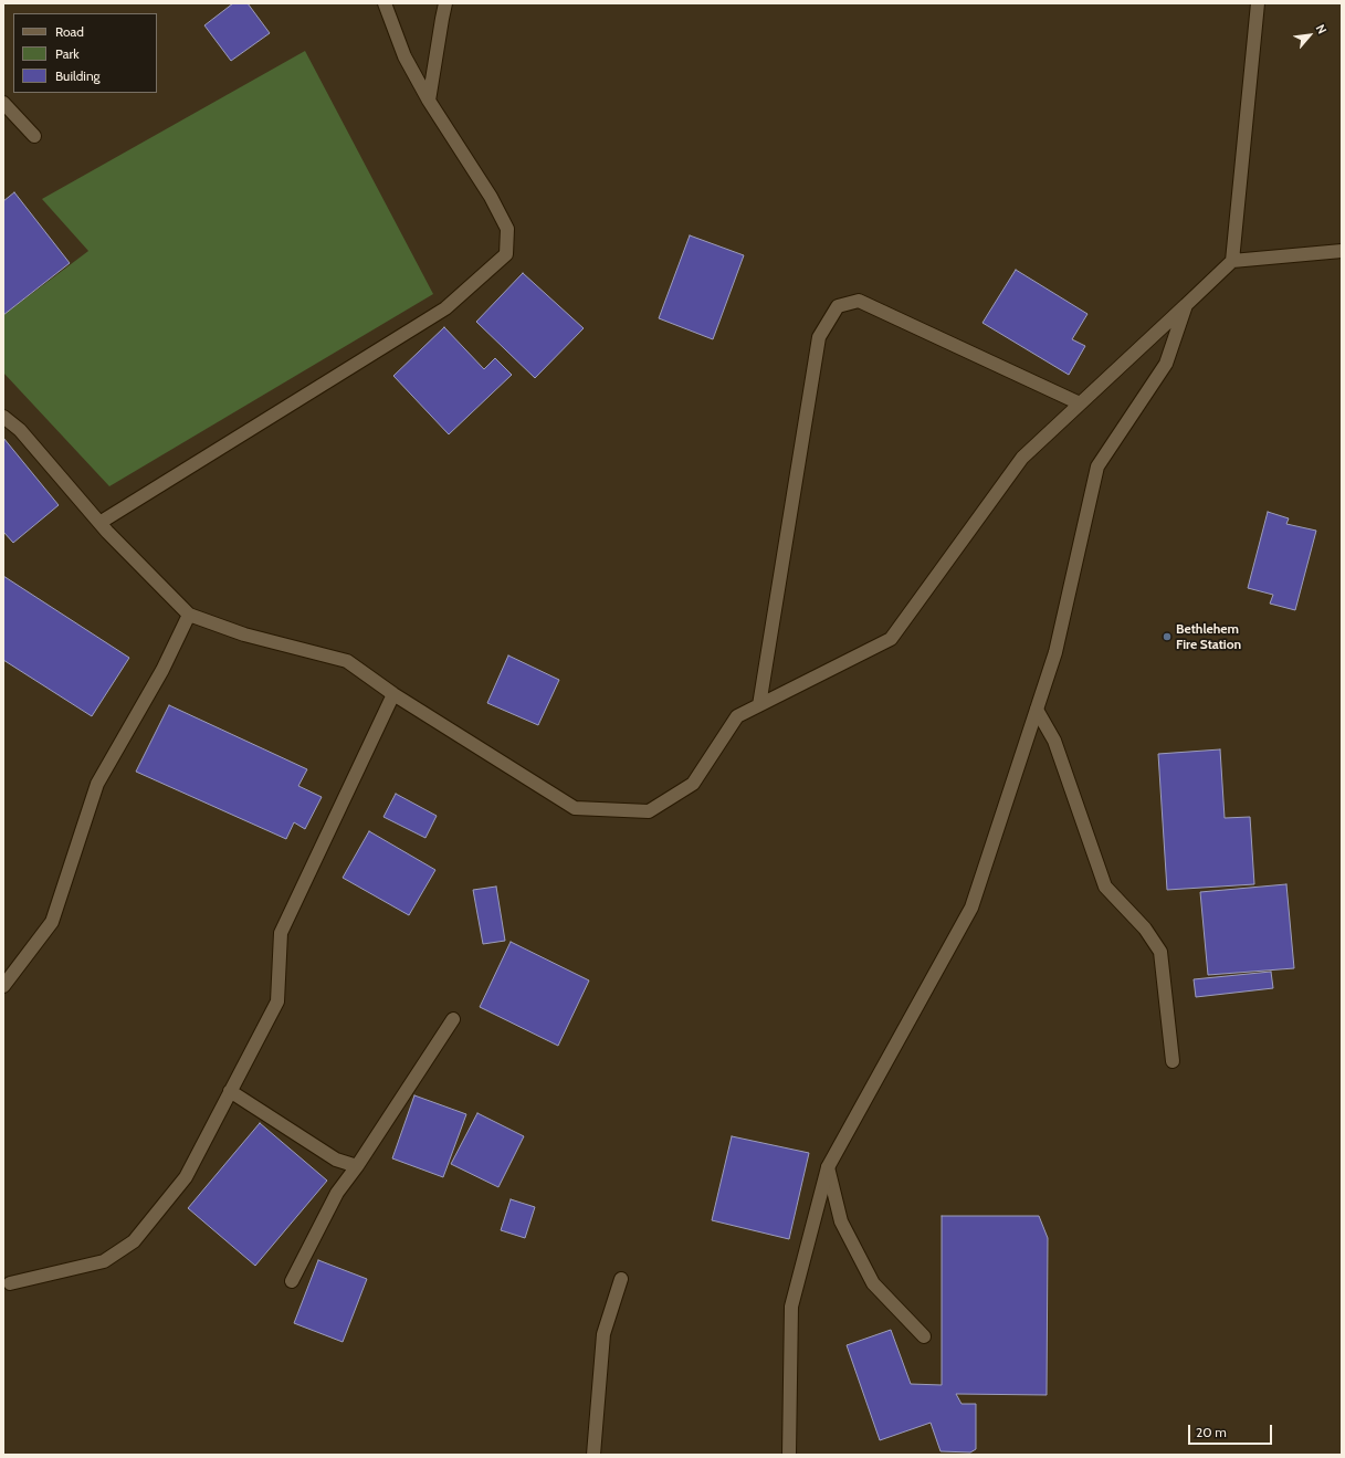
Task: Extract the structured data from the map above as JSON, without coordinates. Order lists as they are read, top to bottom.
{
  "places": ["Bethlehem Fire Station"],
  "legend": ["Road", "Park", "Building"],
  "scale_bar": "20 m",
  "north": "top right"
}
